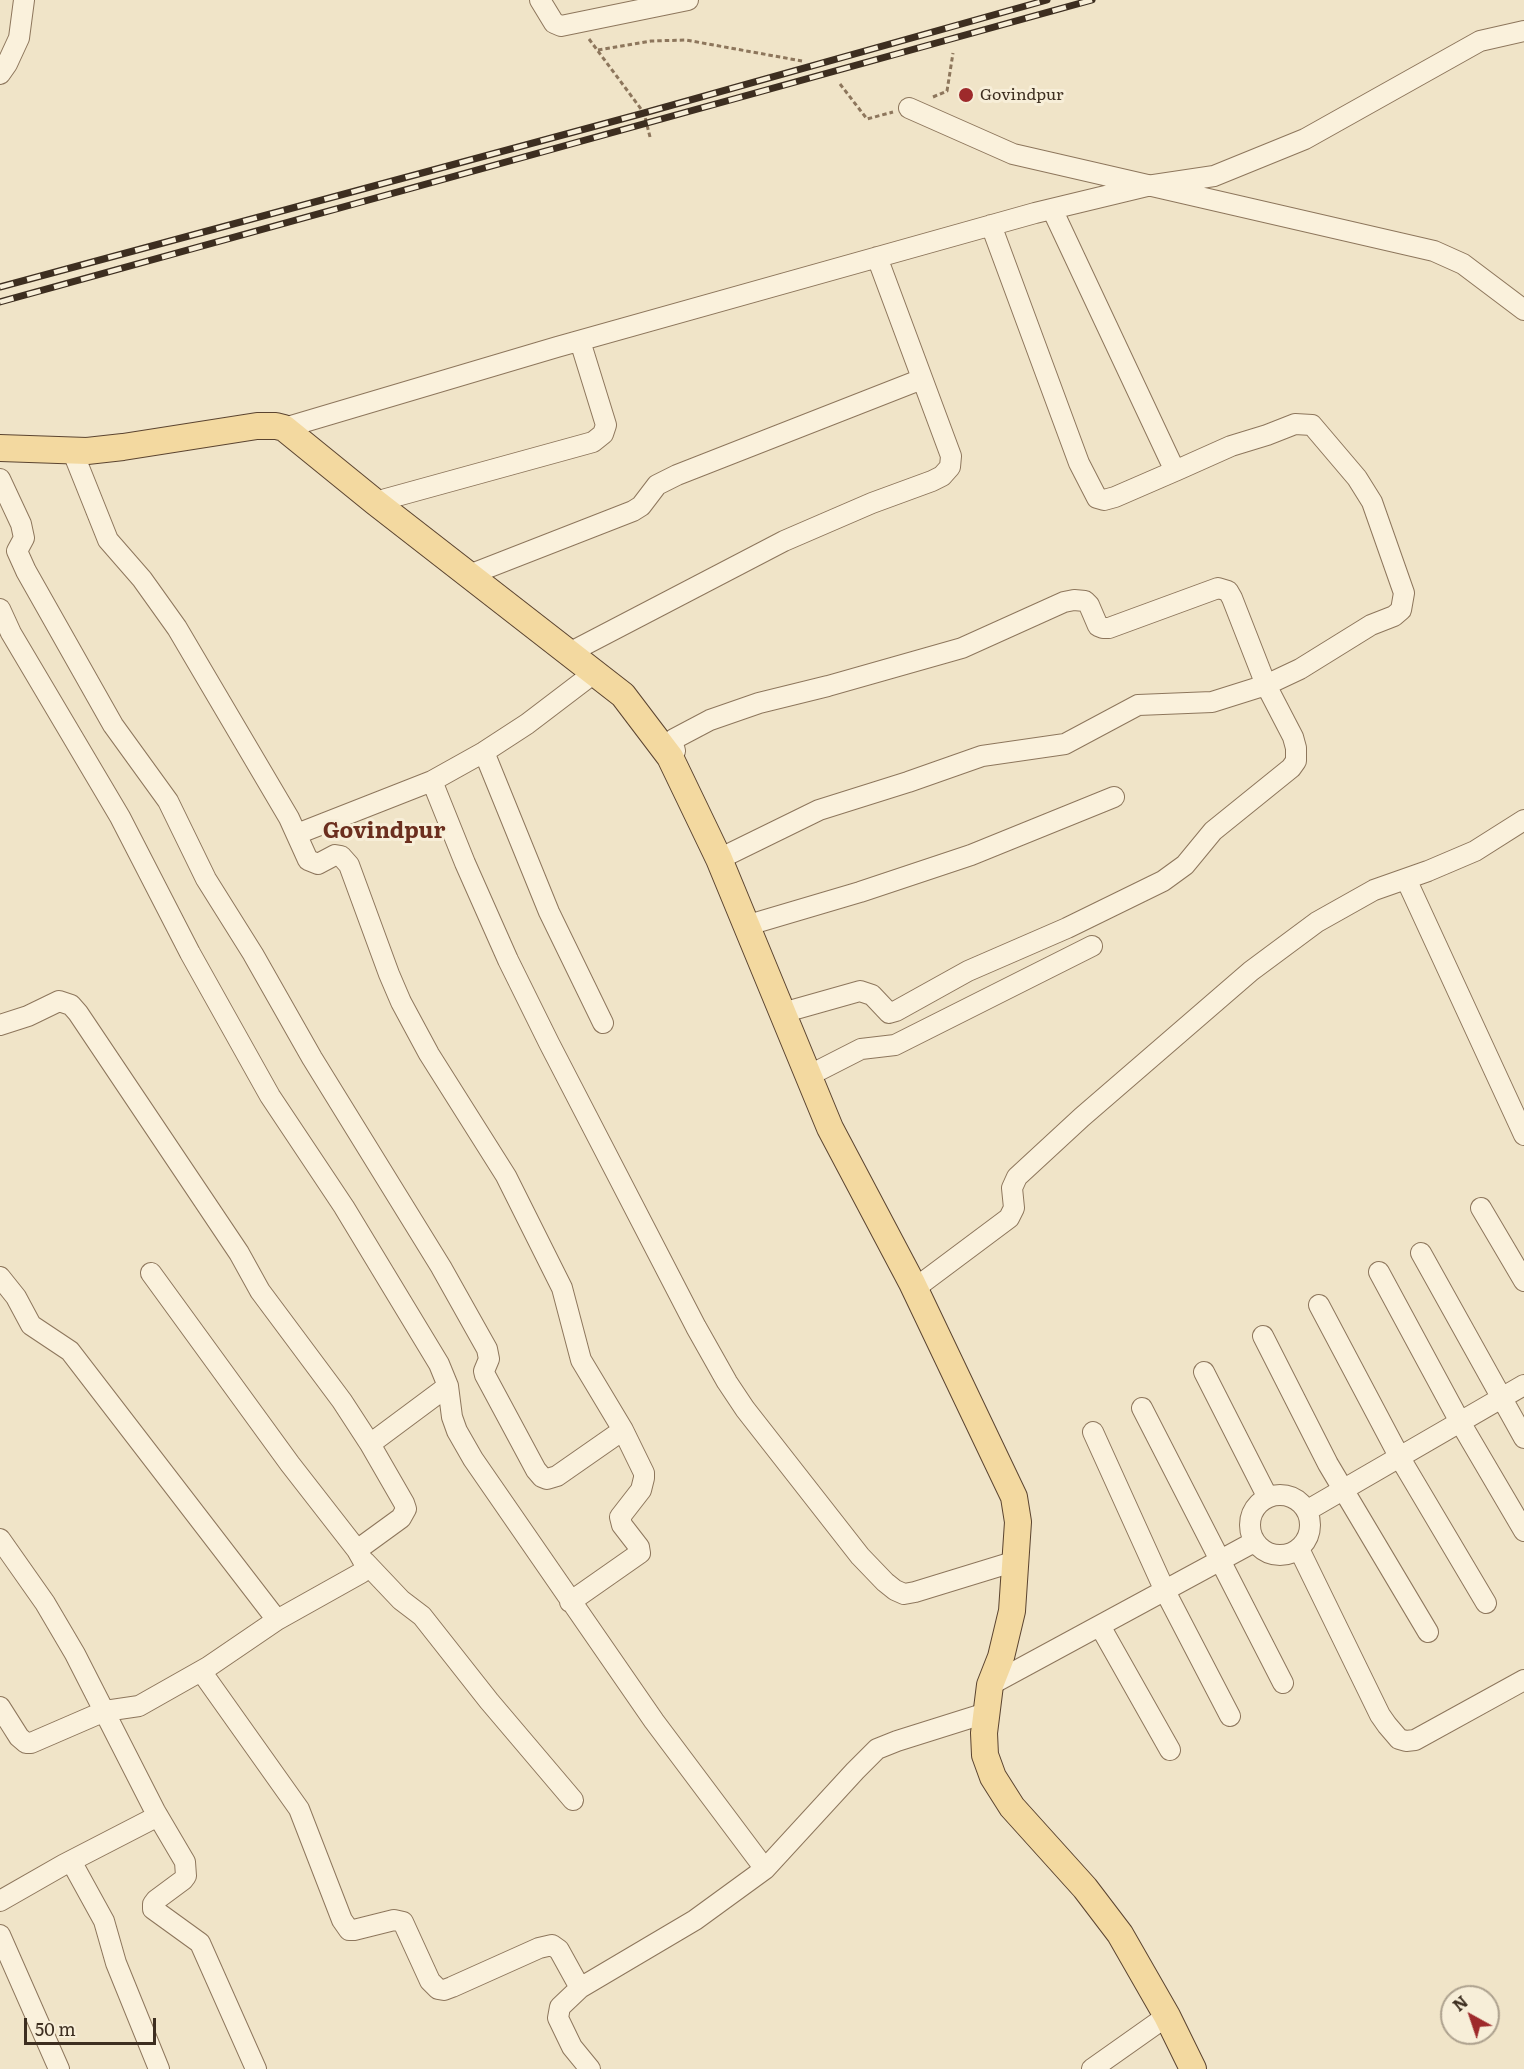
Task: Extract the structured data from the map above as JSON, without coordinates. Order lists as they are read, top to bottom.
{
  "districts": ["Govindpur"],
  "places": ["Govindpur"],
  "scale_bar": "50 m",
  "north": "top left"
}
